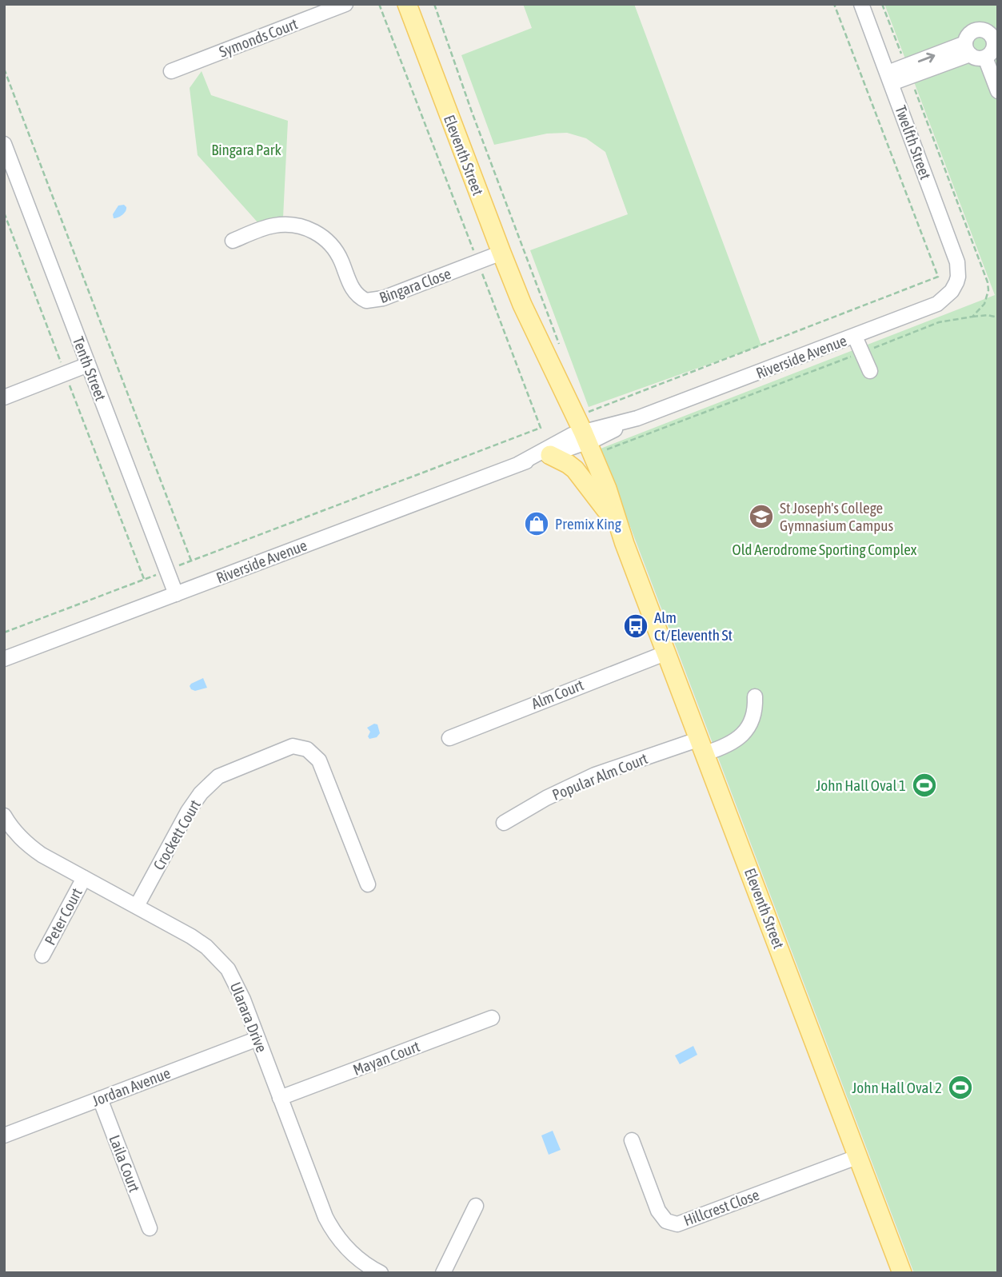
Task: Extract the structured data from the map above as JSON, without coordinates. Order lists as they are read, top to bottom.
{
  "streets": {
    "main road": ["Eleventh Street"],
    "street": [
      "Symonds Court",
      "Twelfth Street",
      "Bingara Close",
      "Riverside Avenue",
      "Tenth Street",
      "Alm Court",
      "Popular Alm Court",
      "Crockett Court",
      "Peter Court",
      "Ularara Drive",
      "Mayan Court",
      "Jordan Avenue",
      "Laila Court",
      "Hillcrest Close"
    ]
  },
  "crossings": [
    ["Twelfth Street", "Riverside Avenue"],
    ["Eleventh Street", "Bingara Close"],
    ["Eleventh Street", "Riverside Avenue"],
    ["Eleventh Street", "Alm Court"],
    ["Eleventh Street", "Popular Alm Court"],
    ["Eleventh Street", "Hillcrest Close"],
    ["Riverside Avenue", "Tenth Street"],
    ["Crockett Court", "Ularara Drive"],
    ["Peter Court", "Ularara Drive"],
    ["Ularara Drive", "Mayan Court"],
    ["Ularara Drive", "Jordan Avenue"],
    ["Jordan Avenue", "Laila Court"]
  ],
  "parks": ["Bingara Park", "Old Aerodrome Sporting Complex"],
  "places": {
    "school or university": ["St Joseph's College Gymnasium Campus"],
    "shop": ["Premix King"],
    "bus stop": ["Alm Ct/Eleventh St"],
    "sports": ["John Hall Oval 1", "John Hall Oval 2"]
  }
}
